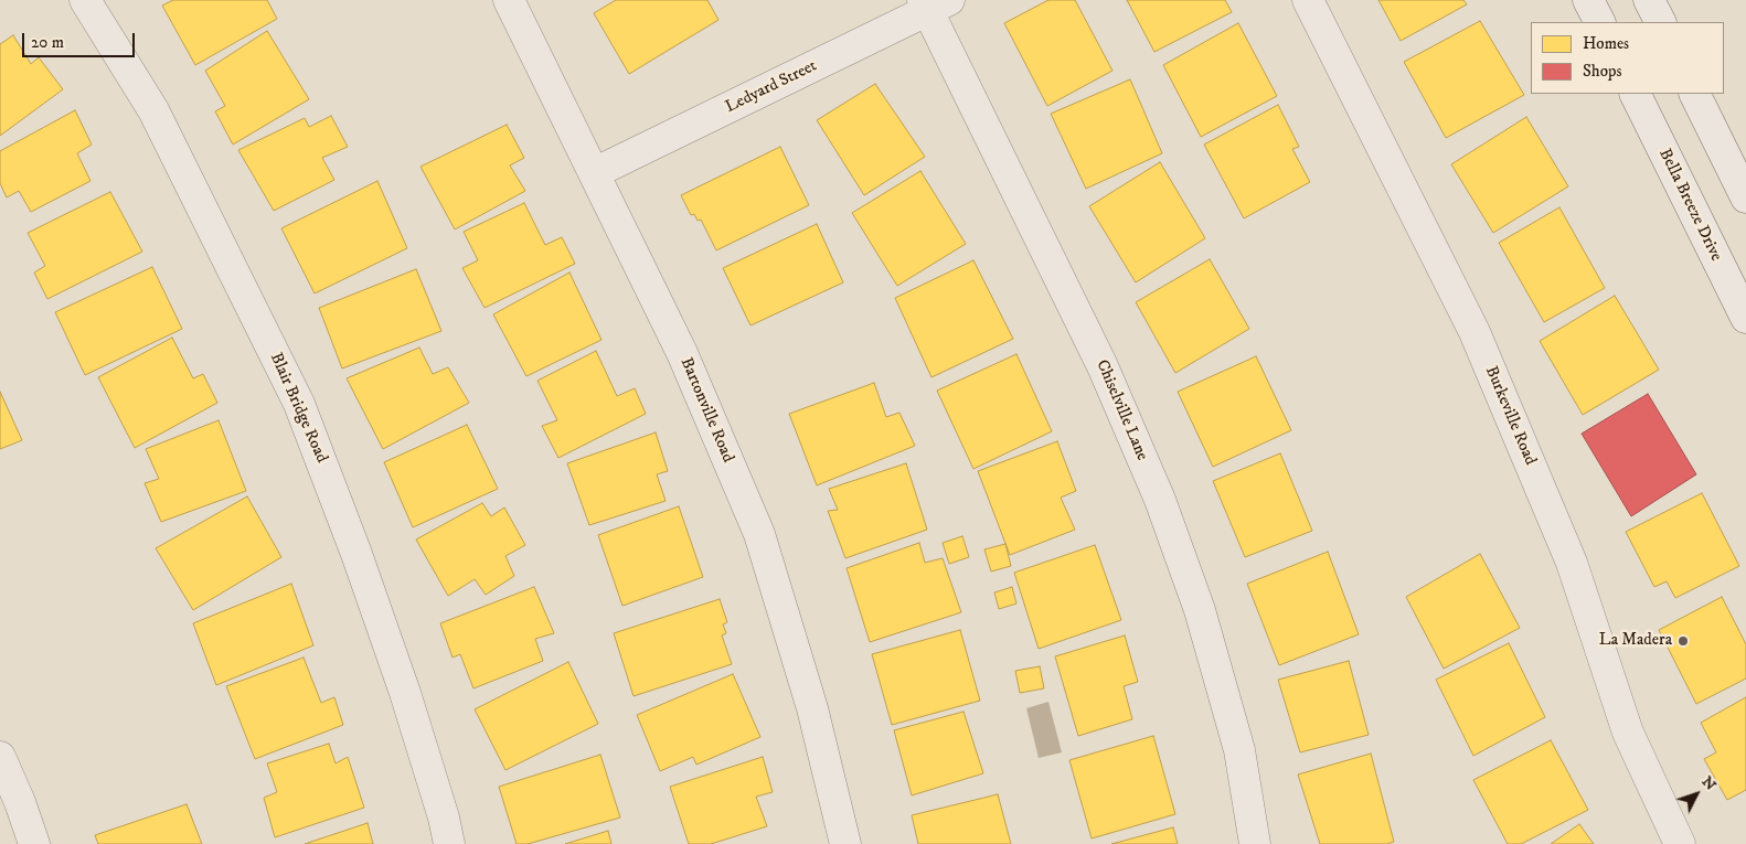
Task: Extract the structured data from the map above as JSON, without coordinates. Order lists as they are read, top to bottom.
{
  "streets": {
    "street": [
      "Ledyard Street",
      "Bella Breeze Drive",
      "Blair Bridge Road",
      "Bartonville Road",
      "Chiselville Lane",
      "Burkeville Road"
    ]
  },
  "crossings": [
    ["Ledyard Street", "Bartonville Road"],
    ["Ledyard Street", "Chiselville Lane"]
  ],
  "places": ["La Madera"],
  "legend": ["Homes", "Shops"],
  "scale_bar": "20 m",
  "north": "top right"
}
